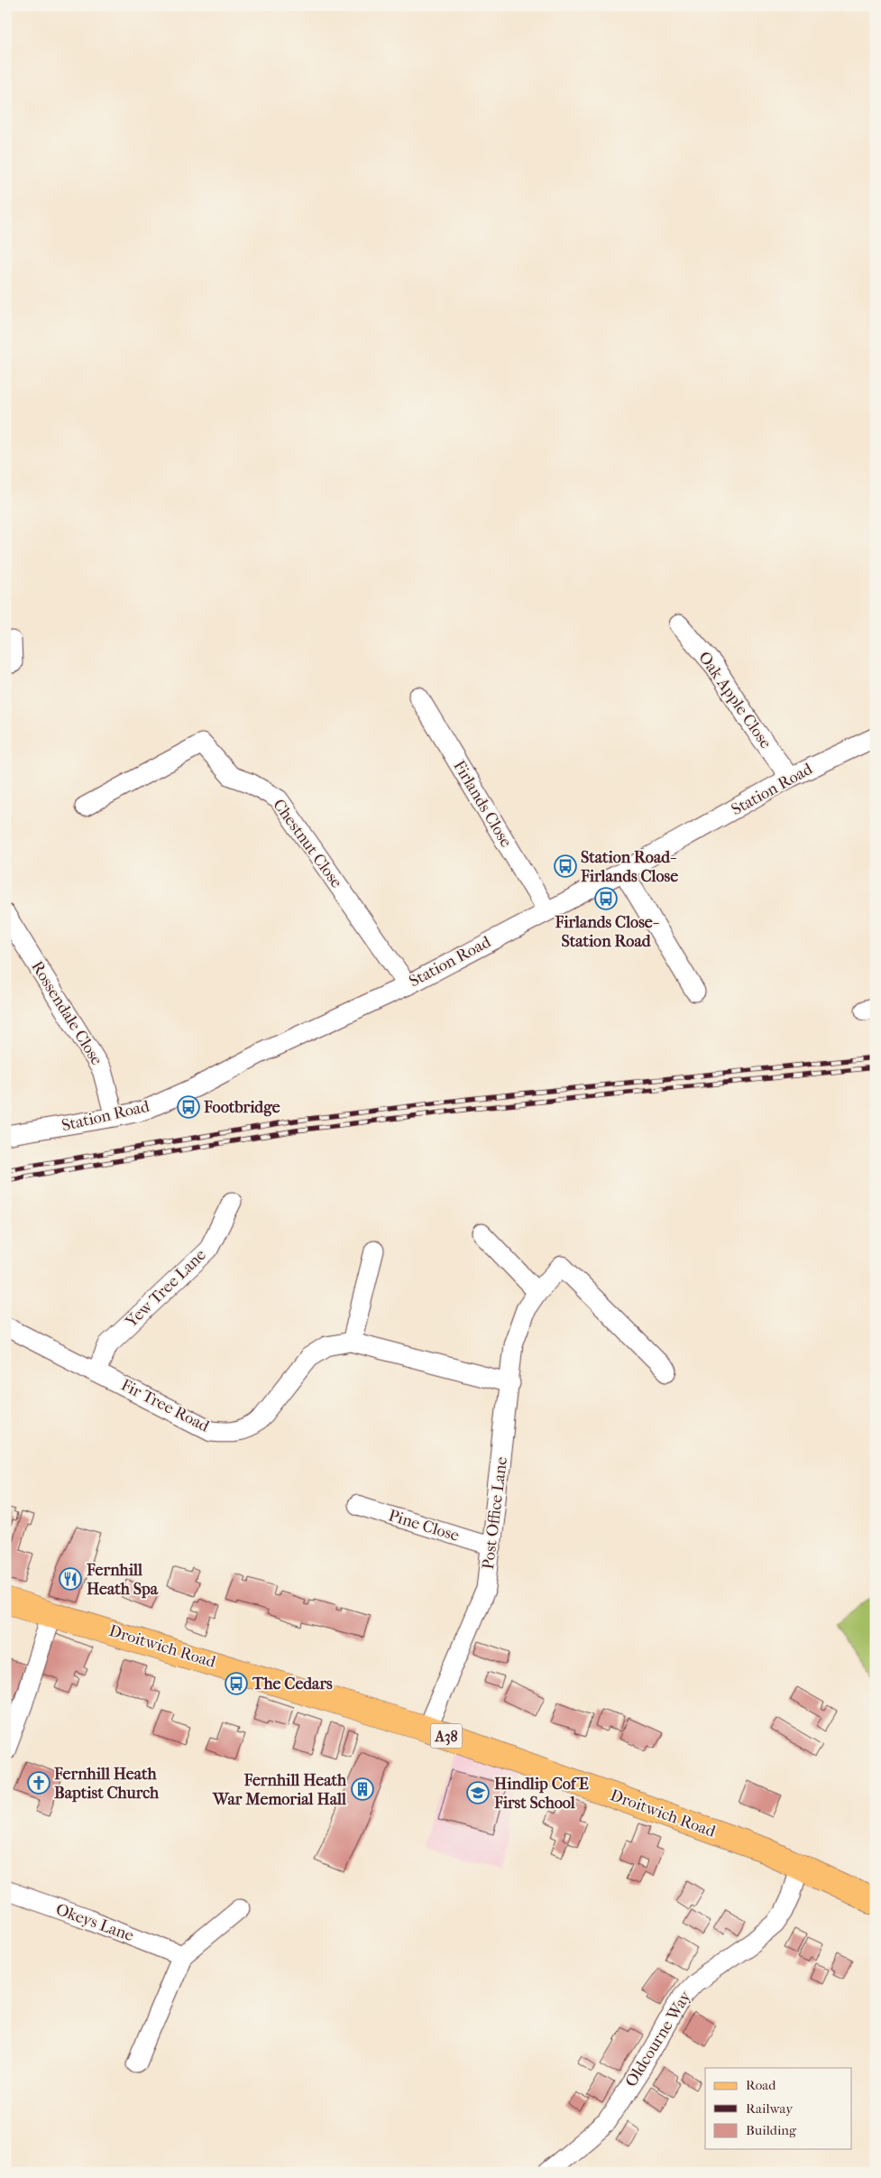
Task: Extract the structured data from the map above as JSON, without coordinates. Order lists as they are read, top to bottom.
{
  "streets": {
    "main road": ["Droitwich Road", "A38"],
    "street": [
      "Oak Apple Close",
      "Station Road",
      "Firlands Close",
      "Chestnut Close",
      "Rossendale Close",
      "Yew Tree Lane",
      "Fir Tree Road",
      "Post Office Lane",
      "Pine Close",
      "Okeys Lane",
      "Oldcourne Way"
    ]
  },
  "crossings": [
    ["Oak Apple Close", "Station Road"],
    ["Station Road", "Firlands Close"],
    ["Station Road", "Chestnut Close"],
    ["Station Road", "Rossendale Close"],
    ["Yew Tree Lane", "Fir Tree Road"],
    ["Fir Tree Road", "Post Office Lane"],
    ["Post Office Lane", "Pine Close"],
    ["Post Office Lane", "Droitwich Road"],
    ["Droitwich Road", "Oldcourne Way"]
  ],
  "places": {
    "bus stop": [
      "Station Road- Firlands Close",
      "Firlands Close- Station Road",
      "Footbridge",
      "The Cedars"
    ],
    "restaurant": ["Fernhill Heath Spa"],
    "church": ["Fernhill Heath Baptist Church"],
    "building": ["Fernhill Heath War Memorial Hall"],
    "school or university": ["Hindlip CofE First School"]
  },
  "legend": ["Road", "Railway", "Building"]
}
